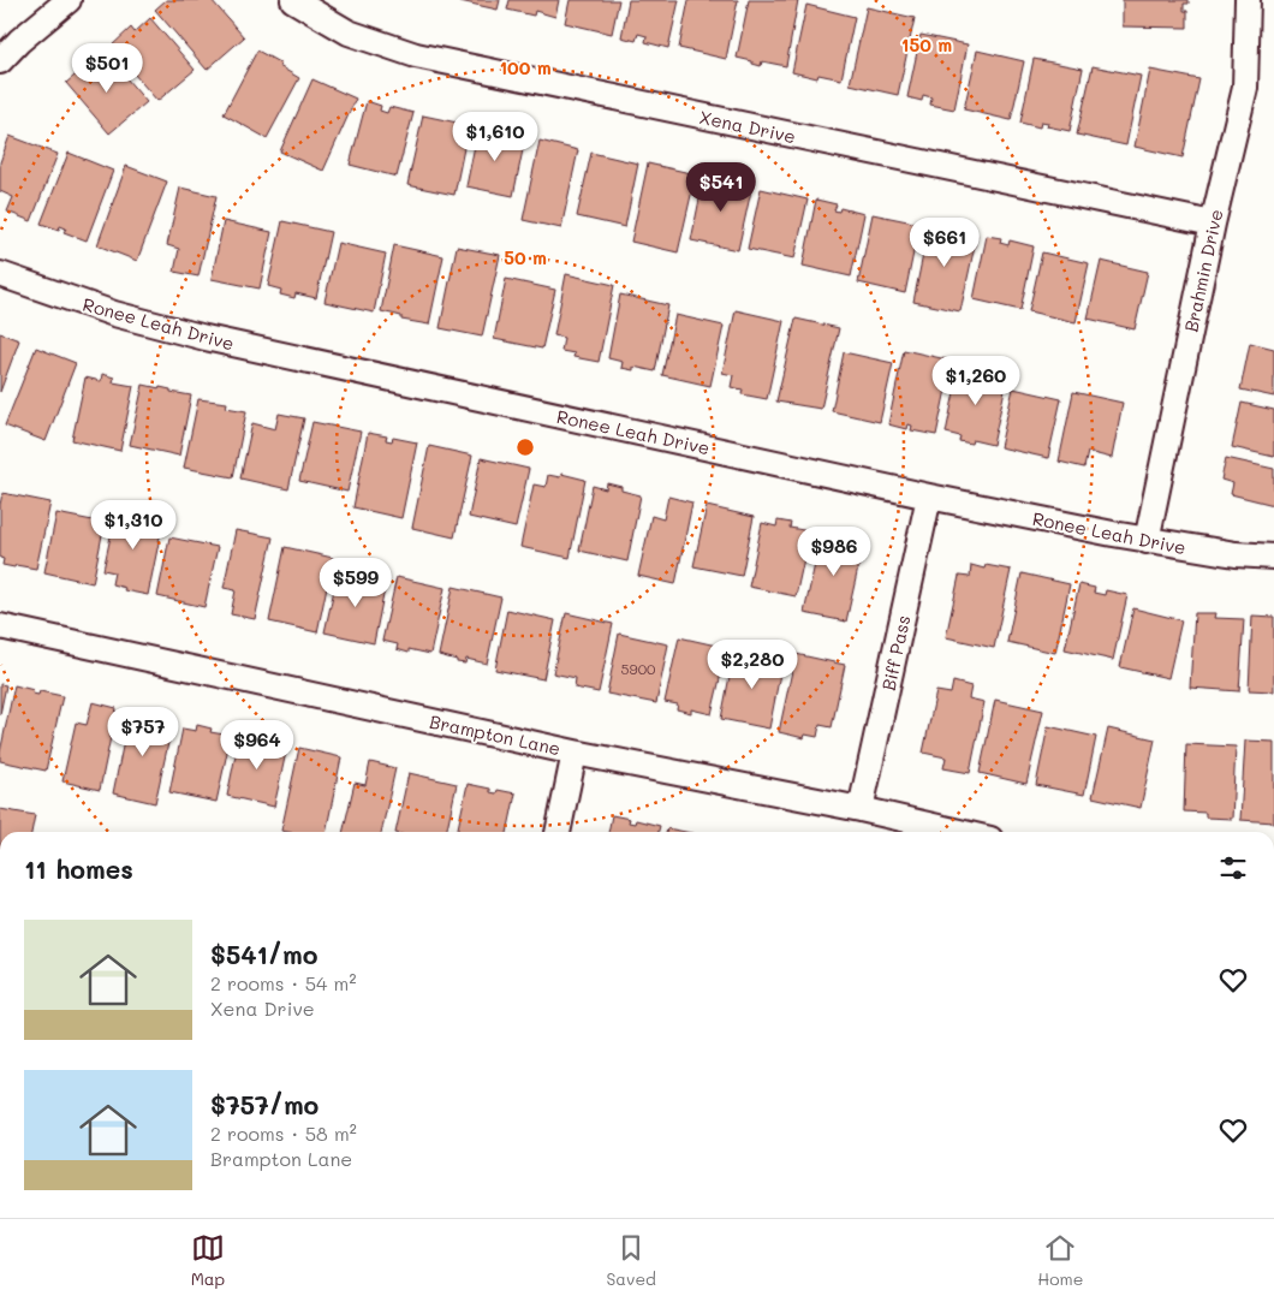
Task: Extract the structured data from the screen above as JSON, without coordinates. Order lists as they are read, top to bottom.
{
  "streets": {
    "street": [
      "Xena Drive",
      "Brahmin Drive",
      "Ronee Leah Drive",
      "Biff Pass",
      "Brampton Lane"
    ]
  },
  "crossings": [
    ["Xena Drive", "Brahmin Drive"],
    ["Brahmin Drive", "Ronee Leah Drive"],
    ["Ronee Leah Drive", "Biff Pass"],
    ["Biff Pass", "Brampton Lane"]
  ],
  "house_numbers": ["5900"],
  "page": {
    "price": [
      "$501",
      "$1,610",
      "$541",
      "$661",
      "$1,260",
      "$1,310",
      "$986",
      "$599",
      "$2,280",
      "$757",
      "$964"
    ],
    "heading": "11 homes",
    "list": [
      {
        "name": "$541/mo",
        "note": "2 rooms · 54 m² · Xena Drive"
      },
      {
        "name": "$757/mo",
        "note": "2 rooms · 58 m² · Brampton Lane"
      }
    ],
    "tabs": ["Map", "Saved", "Home"]
  },
  "rings": ["150 m", "100 m", "50 m"]
}
